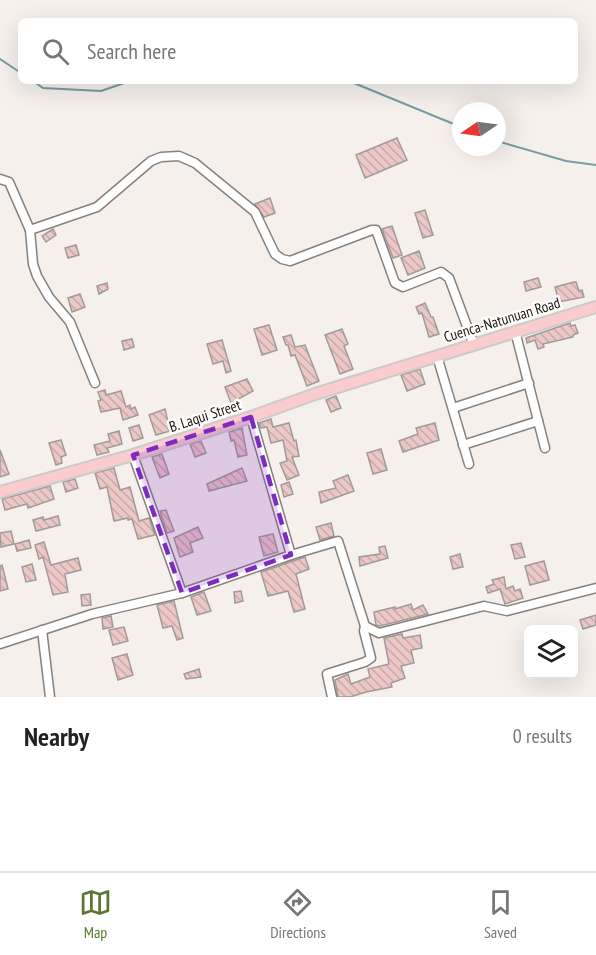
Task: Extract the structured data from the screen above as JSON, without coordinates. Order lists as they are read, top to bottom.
{
  "streets": {
    "main road": ["Cuenca-Natunuan Road", "B. Laqui Street"]
  },
  "crossings": [
    ["Cuenca-Natunuan Road", "B. Laqui Street"]
  ],
  "north": "left",
  "page": {
    "search": "Search here",
    "heading": ["Nearby", "0 results"],
    "nav": ["Map", "Directions", "Saved"]
  }
}
